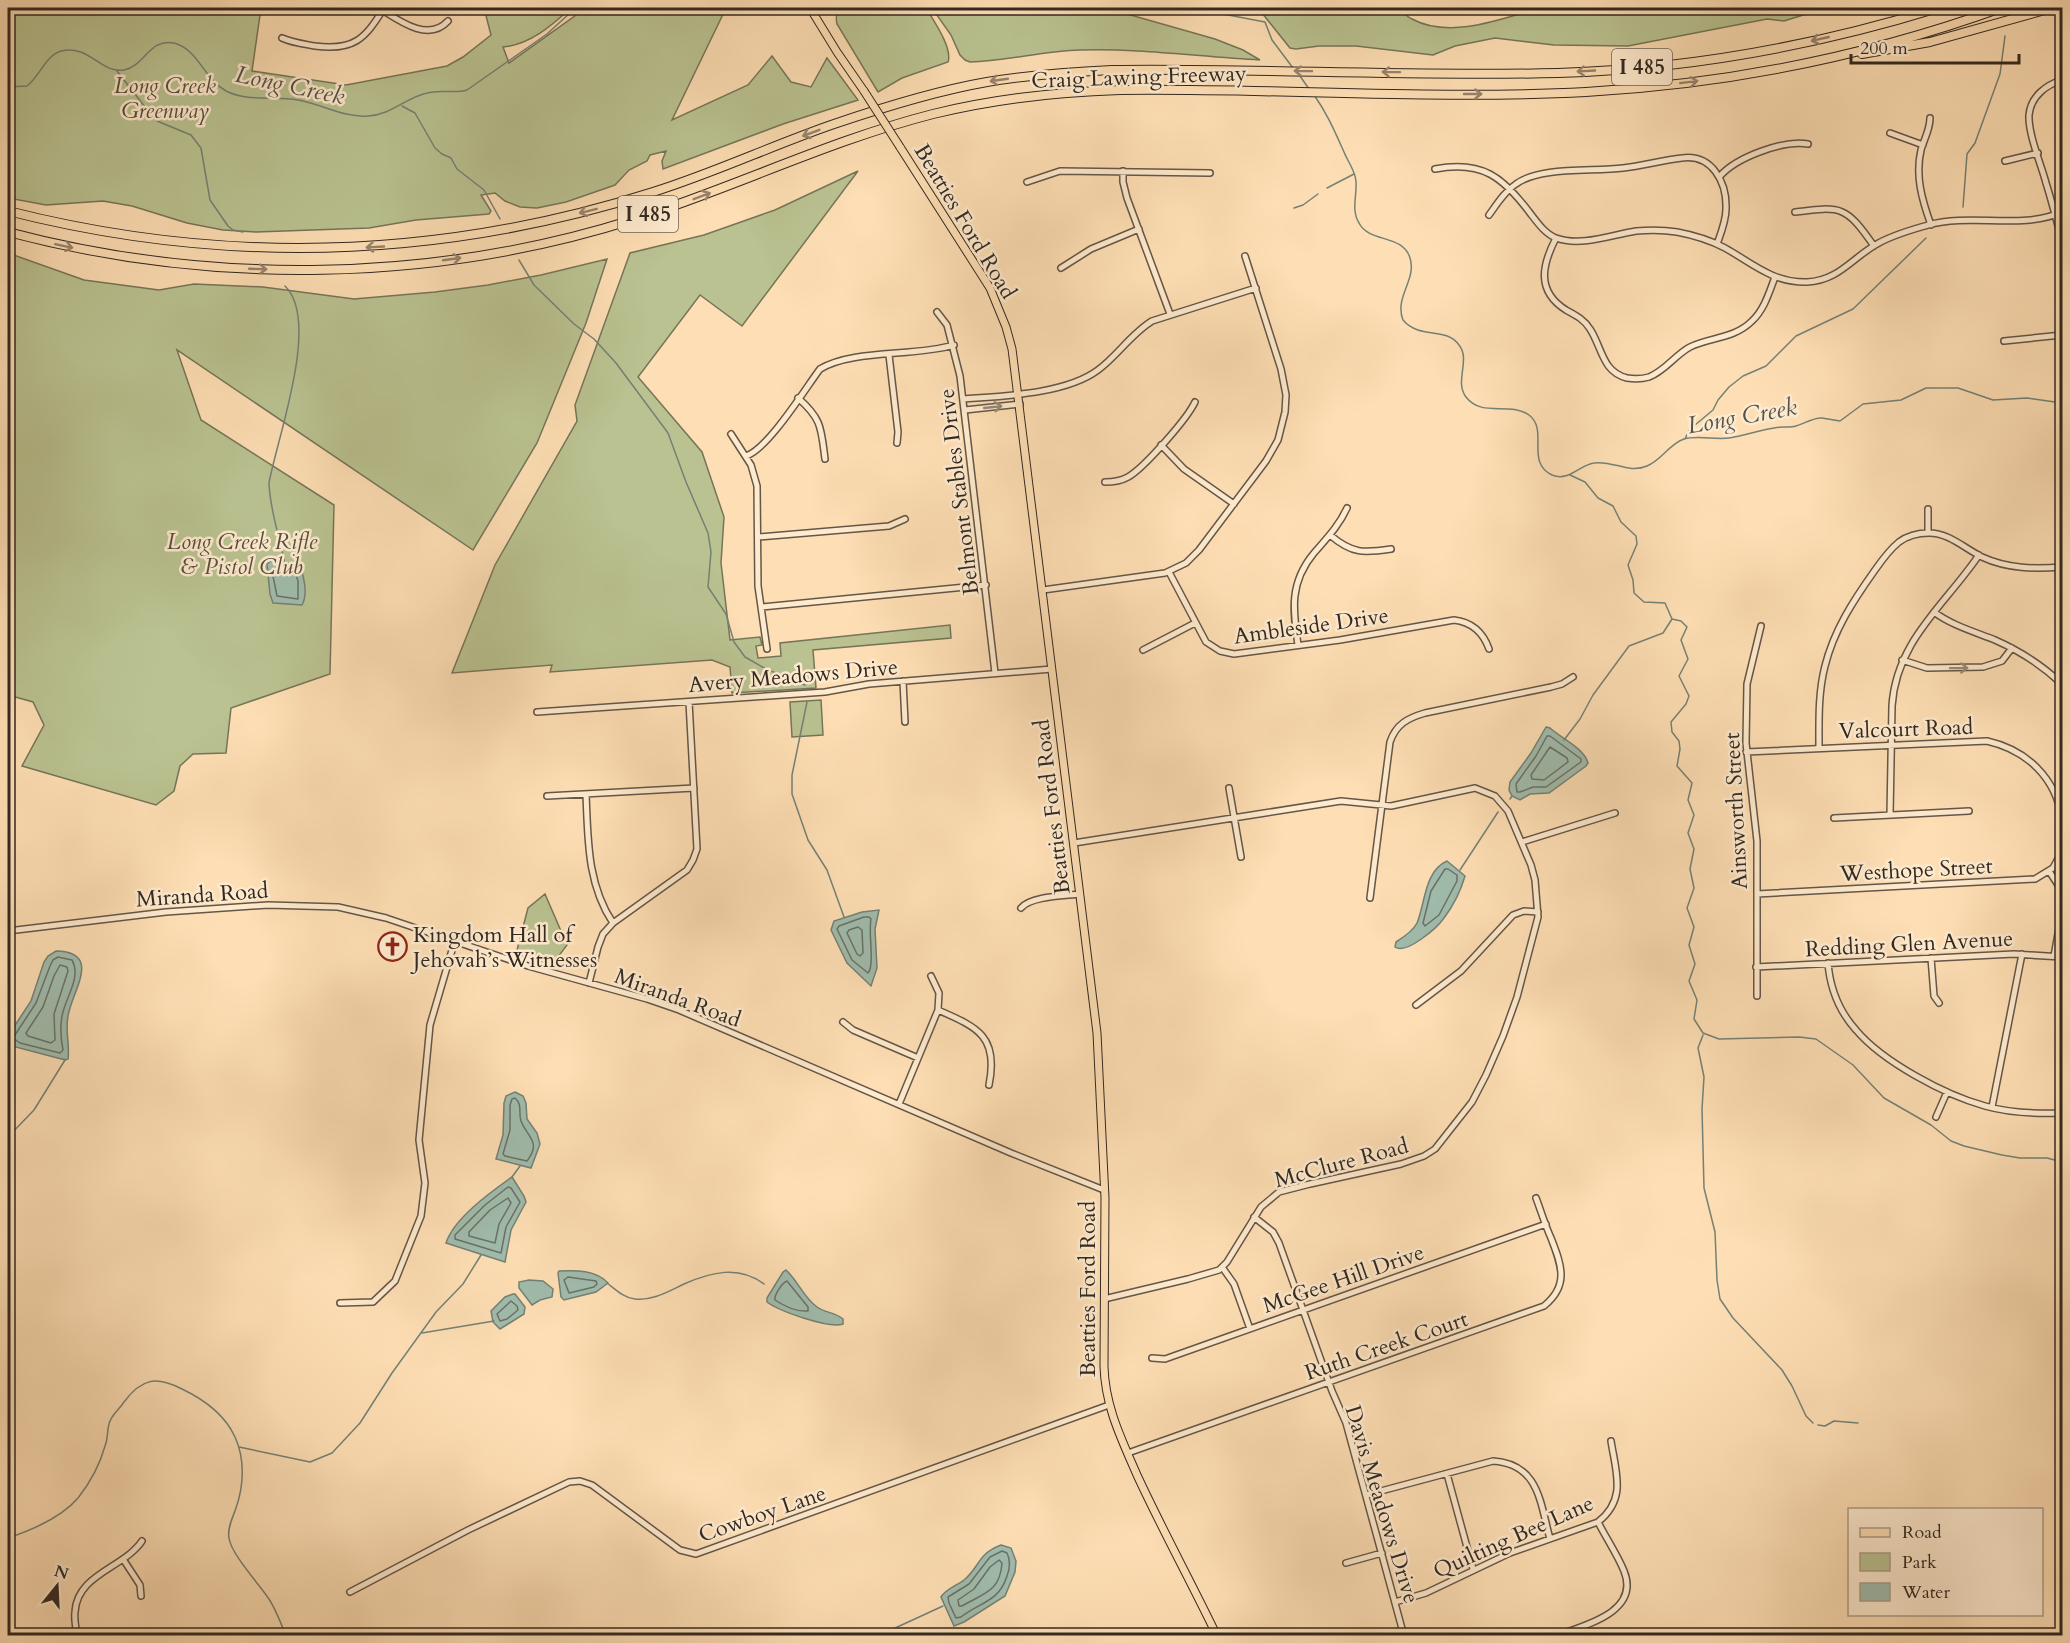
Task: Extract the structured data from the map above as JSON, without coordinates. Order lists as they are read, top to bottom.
{
  "streets": {
    "highway": ["I 485", "Craig Lawing Freeway"],
    "main road": ["Beatties Ford Road"],
    "street": [
      "Belmont Stables Drive",
      "Ambleside Drive",
      "Avery Meadows Drive",
      "Valcourt Road",
      "Ainsworth Street",
      "Westhope Street",
      "Miranda Road",
      "Redding Glen Avenue",
      "McClure Road",
      "McGee Hill Drive",
      "Ruth Creek Court",
      "Davis Meadows Drive",
      "Cowboy Lane",
      "Quilting Bee Lane"
    ]
  },
  "crossings": [
    ["Beatties Ford Road", "Avery Meadows Drive"],
    ["Beatties Ford Road", "Miranda Road"],
    ["Beatties Ford Road", "McClure Road"],
    ["Beatties Ford Road", "Ruth Creek Court"],
    ["Beatties Ford Road", "Cowboy Lane"],
    ["Belmont Stables Drive", "Avery Meadows Drive"],
    ["Valcourt Road", "Ainsworth Street"],
    ["Ainsworth Street", "Westhope Street"],
    ["Ainsworth Street", "Redding Glen Avenue"],
    ["McClure Road", "Davis Meadows Drive"],
    ["McGee Hill Drive", "Ruth Creek Court"],
    ["McGee Hill Drive", "Davis Meadows Drive"],
    ["Ruth Creek Court", "Davis Meadows Drive"],
    ["Davis Meadows Drive", "Quilting Bee Lane"]
  ],
  "water": ["Long Creek"],
  "parks": ["Long Creek Greenway", "Long Creek Rifle & Pistol Club"],
  "places": {
    "church": ["Kingdom Hall of Jehovah’s Witnesses"]
  },
  "legend": ["Road", "Park", "Water"],
  "scale_bar": "200 m",
  "north": "top"
}
